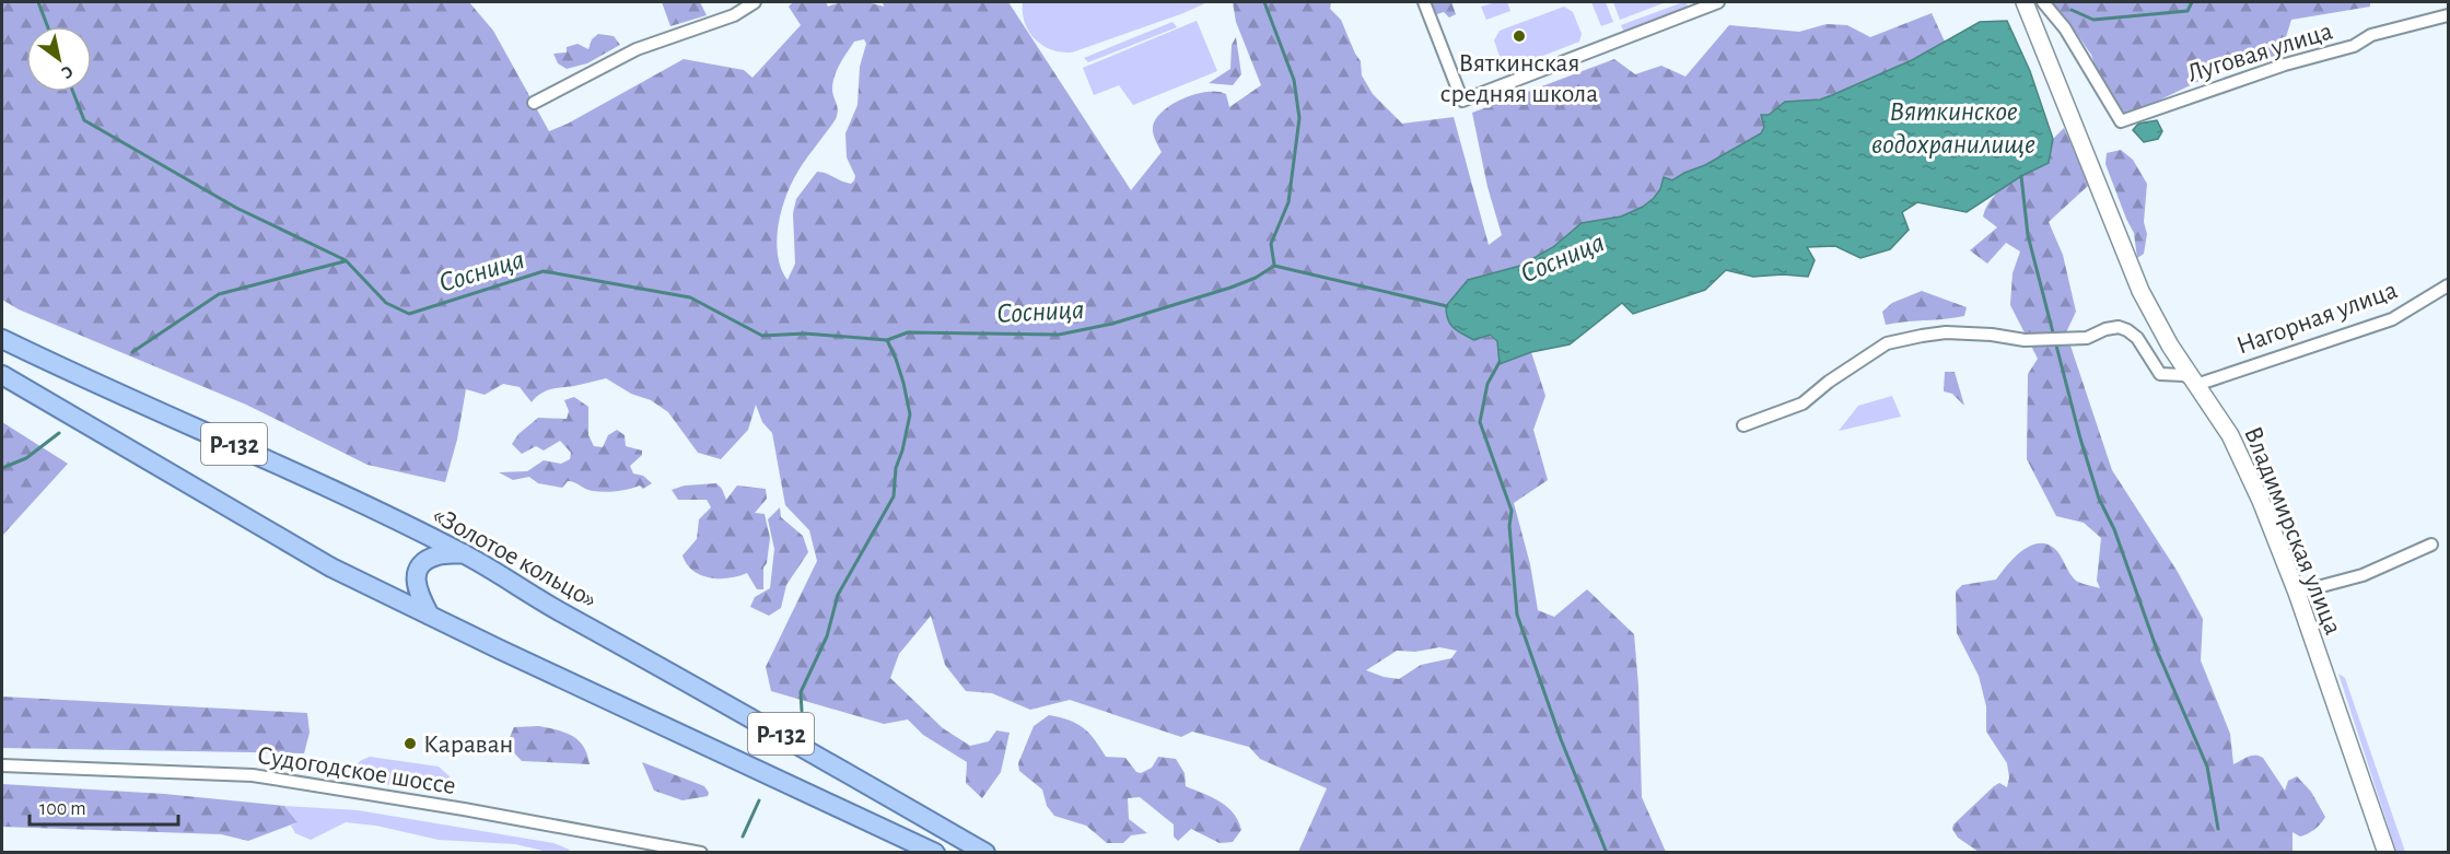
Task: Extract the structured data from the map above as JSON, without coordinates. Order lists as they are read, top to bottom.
{
  "streets": {
    "main road": ["Р-132", "«Золотое кольцо»"],
    "street": [
      "Луговая улица",
      "Нагорная улица",
      "Владимирская улица",
      "Судогодское шоссе"
    ]
  },
  "crossings": [
    ["Нагорная улица", "Владимирская улица"]
  ],
  "water": ["Вяткинское водохранилище", "Сосница"],
  "places": ["Вяткинская средняя школа", "Караван"],
  "scale_bar": "100 m",
  "north": "bottom right"
}
